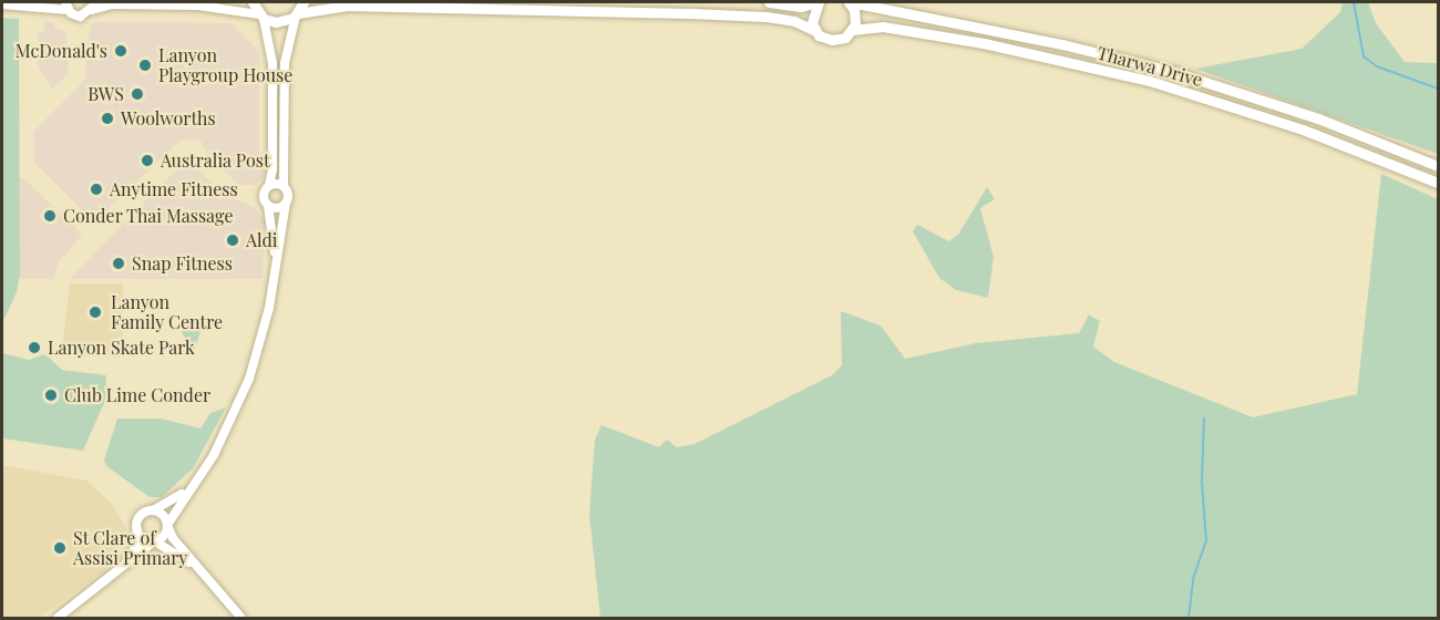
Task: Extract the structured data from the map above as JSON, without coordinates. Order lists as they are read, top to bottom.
{
  "streets": {
    "main road": ["Tharwa Drive"]
  },
  "places": [
    "McDonald's",
    "Lanyon Playgroup House",
    "BWS",
    "Woolworths",
    "Australia Post",
    "Anytime Fitness",
    "Conder Thai Massage",
    "Aldi",
    "Snap Fitness",
    "Lanyon Family Centre",
    "Lanyon Skate Park",
    "Club Lime Conder",
    "St Clare of Assisi Primary"
  ]
}
